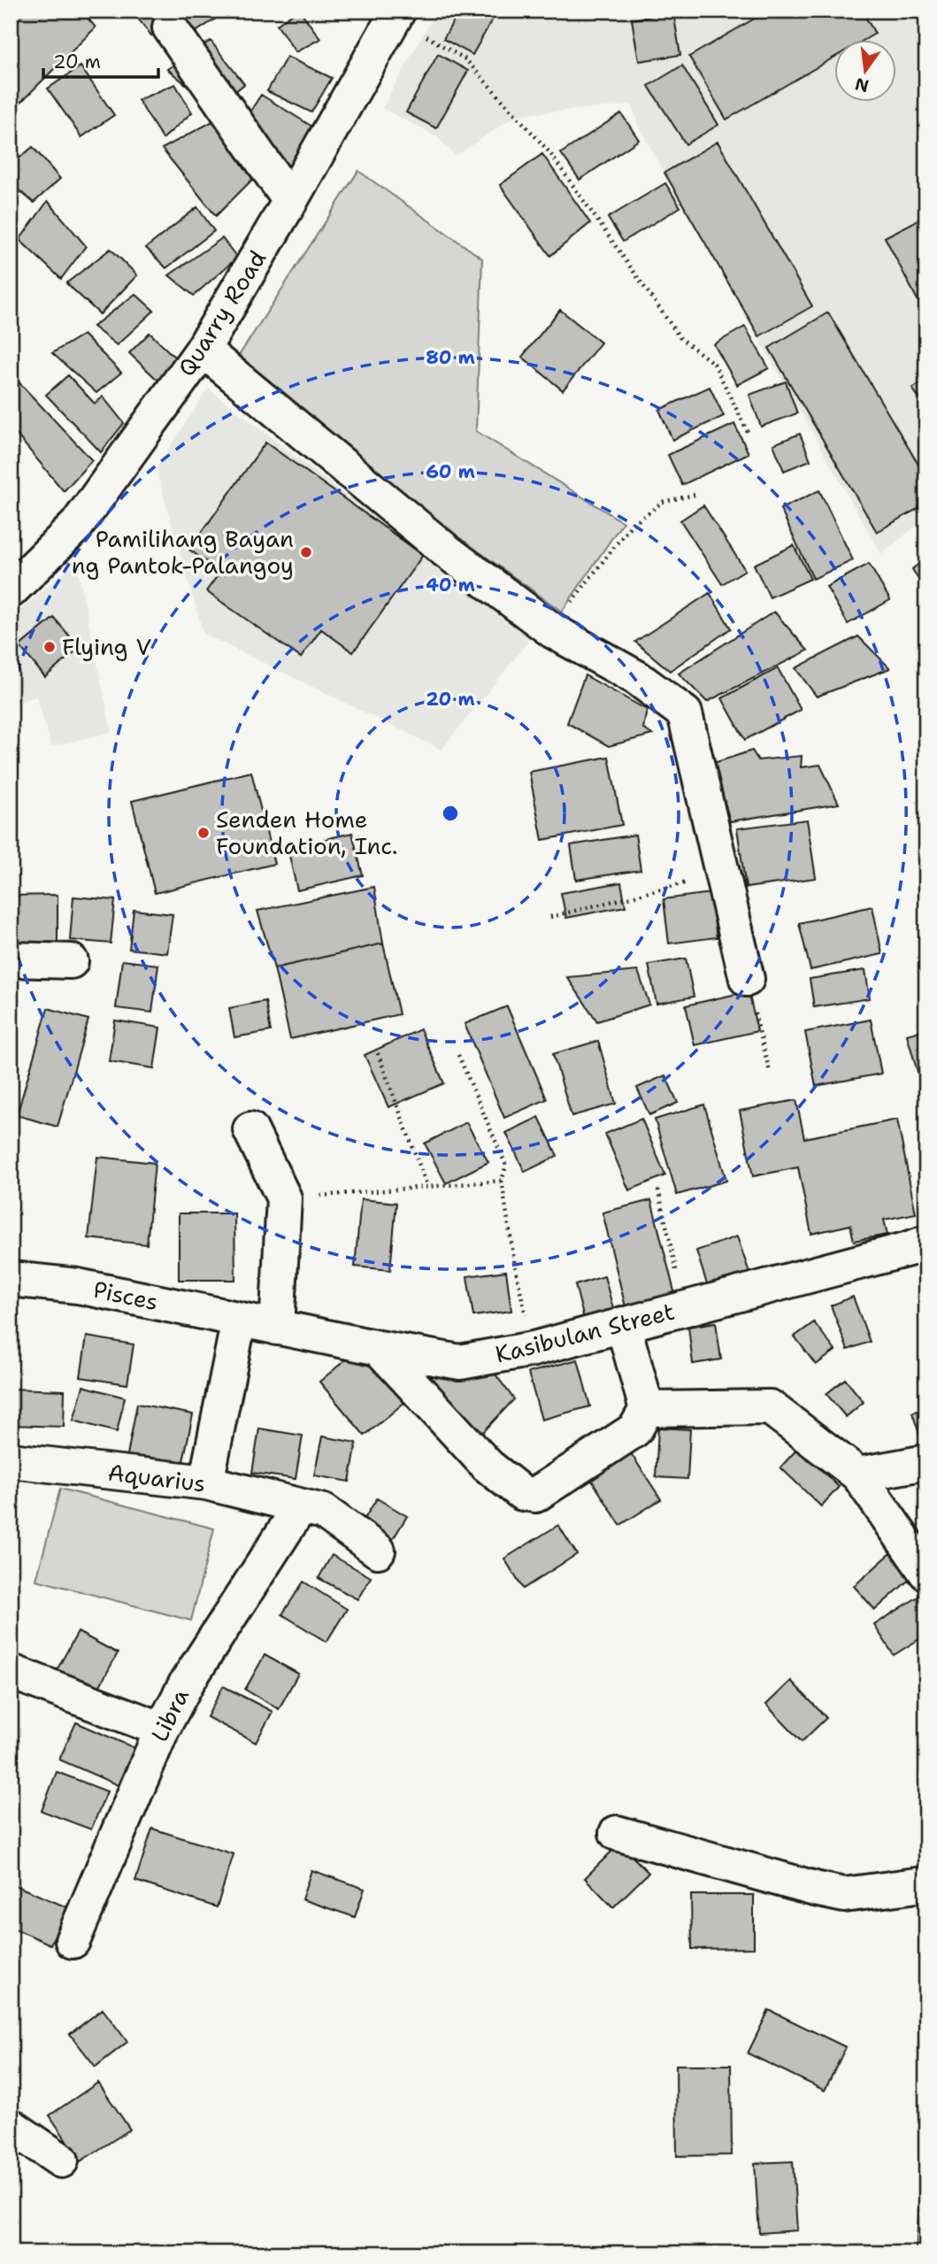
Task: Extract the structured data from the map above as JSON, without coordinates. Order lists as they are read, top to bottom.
{
  "streets": {
    "street": [
      "Quarry Road",
      "Pisces",
      "Kasibulan Street",
      "Aquarius",
      "Libra"
    ]
  },
  "crossings": [
    ["Pisces", "Kasibulan Street"],
    ["Aquarius", "Libra"]
  ],
  "places": ["Pamilihang Bayan ng Pantok-Palangoy", "Flying V", "Senden Home Foundation, Inc."],
  "scale_bar": "20 m",
  "north": "bottom",
  "rings": [
    "80 m",
    "60 m",
    "40 m",
    "20 m"
  ]
}
